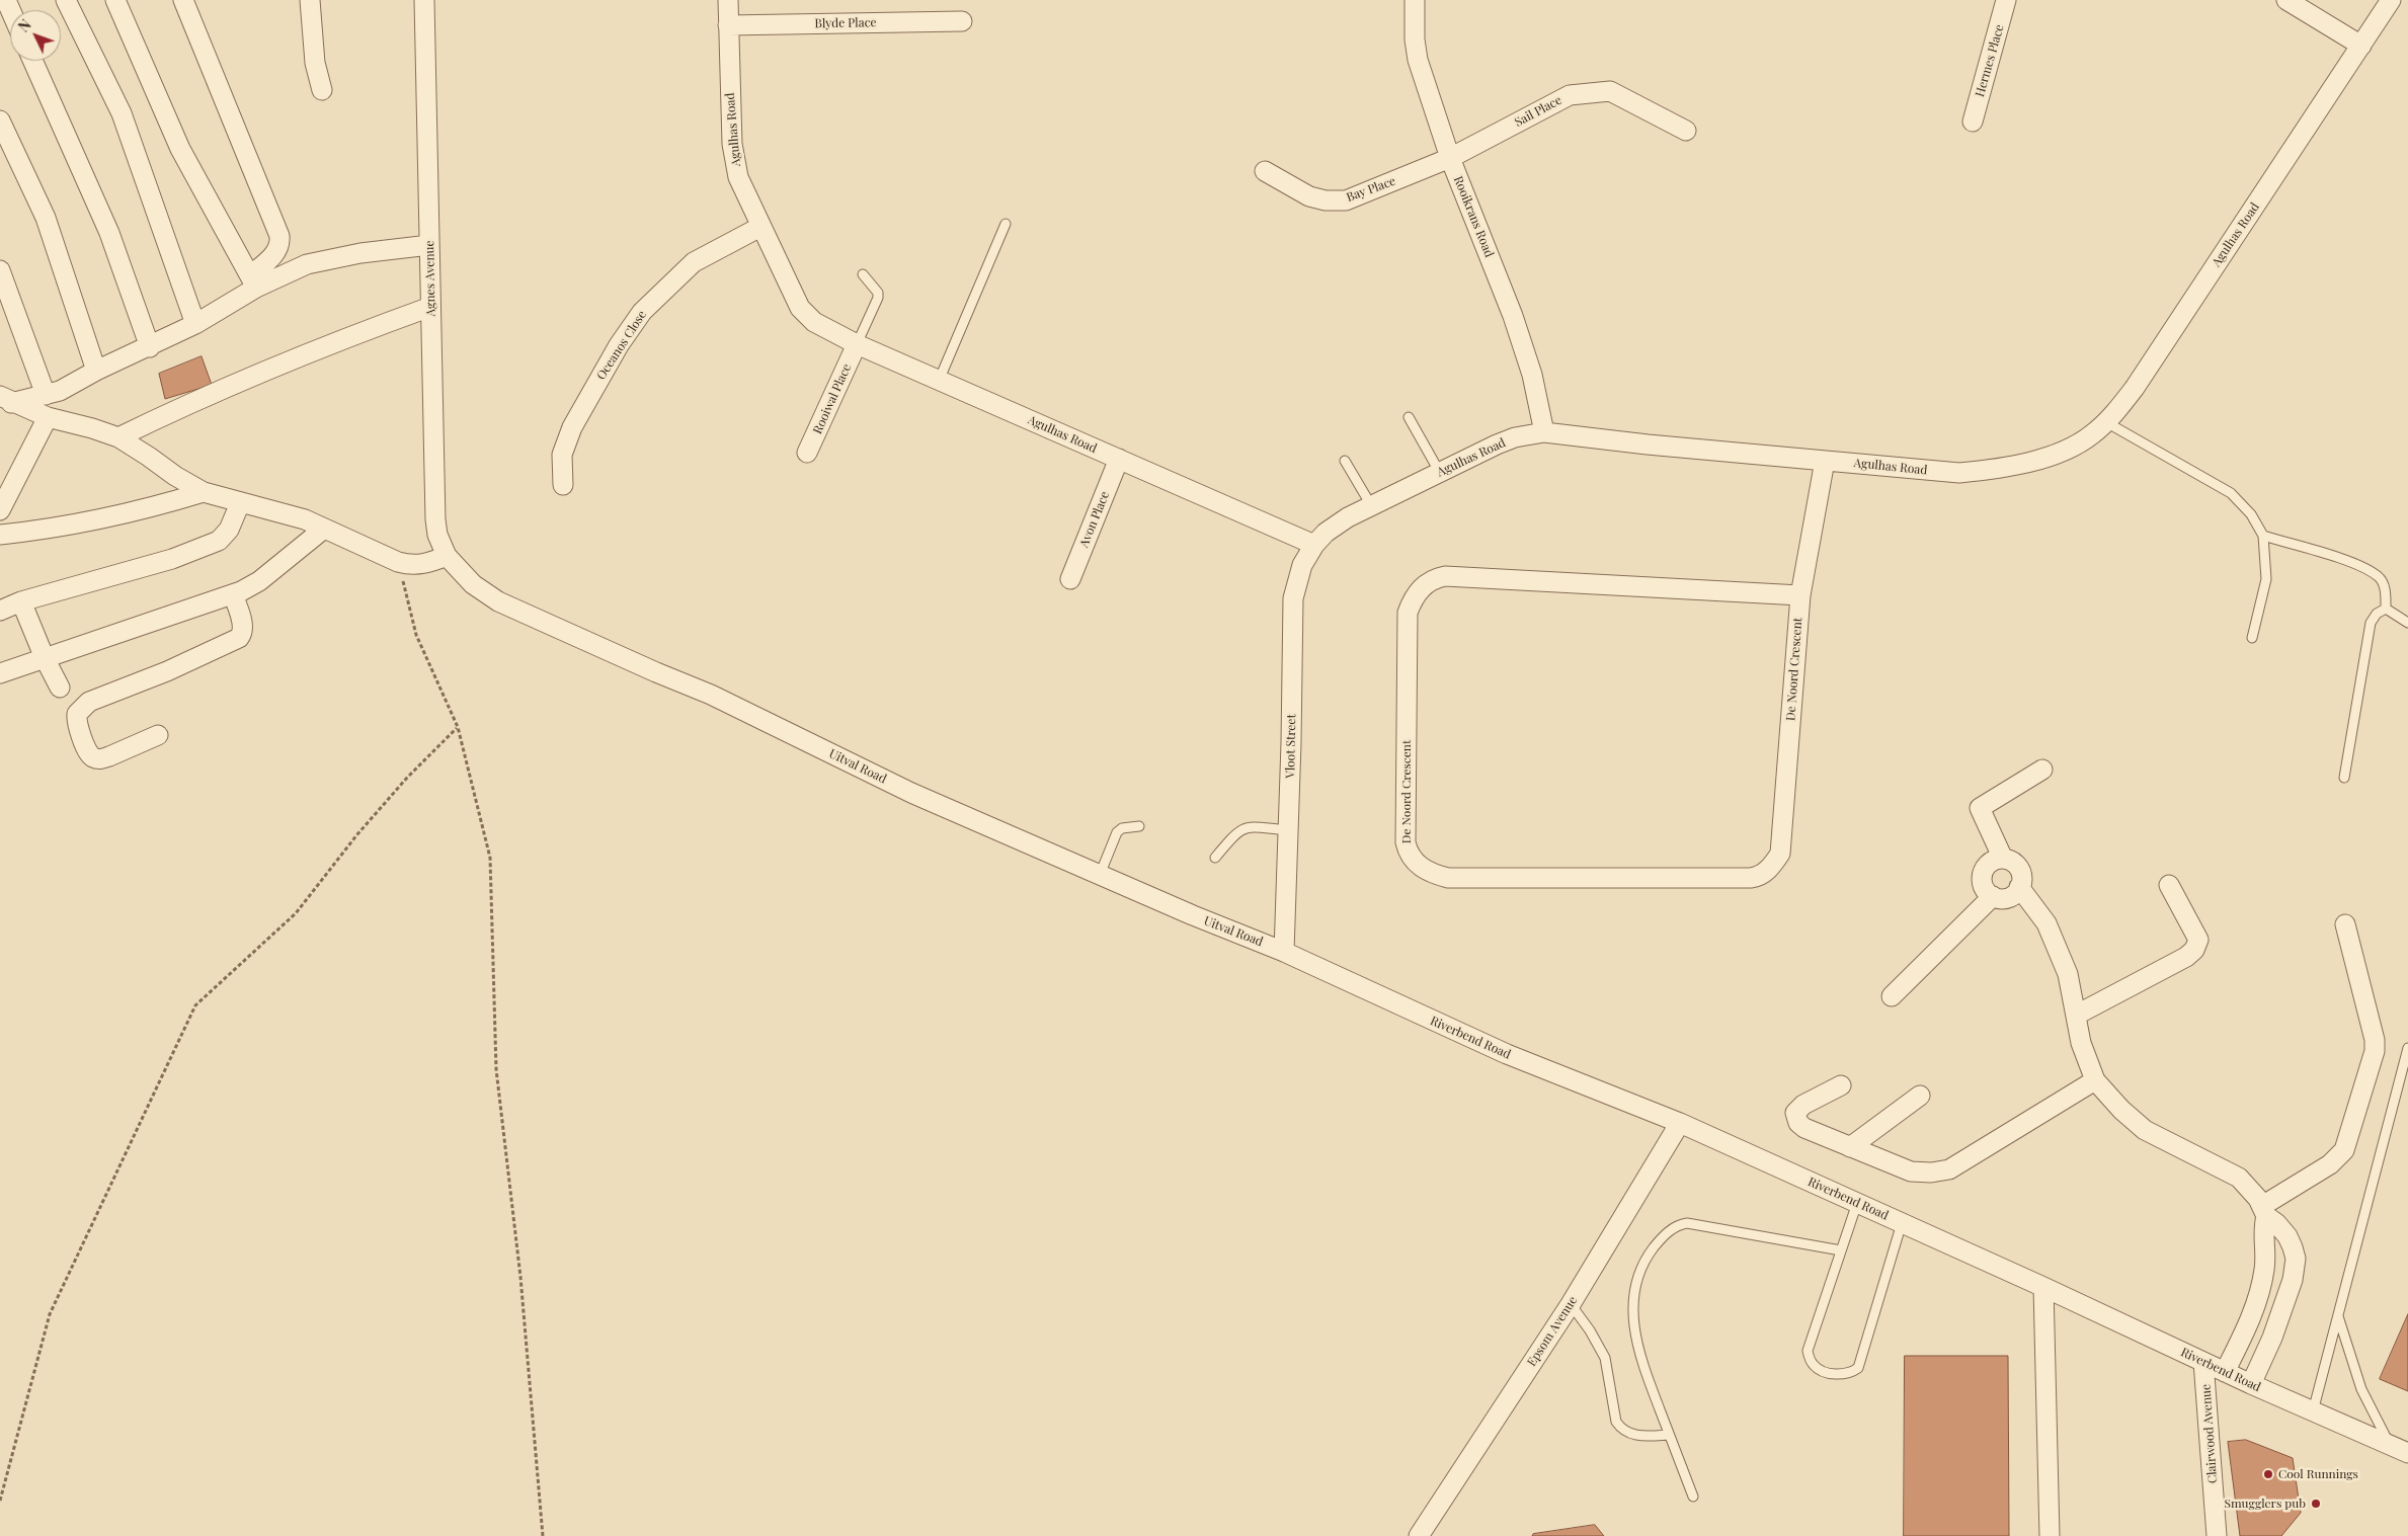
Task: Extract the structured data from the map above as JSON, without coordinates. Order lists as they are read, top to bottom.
{
  "streets": {
    "street": [
      "Blyde Place",
      "Hermes Place",
      "Sail Place",
      "Agulhas Road",
      "Bay Place",
      "Rooikrans Road",
      "Agnes Avenue",
      "Oceanos Close",
      "Rooiwal Place",
      "Avon Place",
      "De Noord Crescent",
      "Vloot Street",
      "Uitval Road",
      "Riverbend Road",
      "Epsom Avenue",
      "Clairwood Avenue"
    ]
  },
  "crossings": [
    ["Blyde Place", "Agulhas Road"],
    ["Sail Place", "Bay Place"],
    ["Sail Place", "Rooikrans Road"],
    ["Agulhas Road", "Rooikrans Road"],
    ["Agulhas Road", "Oceanos Close"],
    ["Agulhas Road", "Rooiwal Place"],
    ["Agulhas Road", "Avon Place"],
    ["Agulhas Road", "De Noord Crescent"],
    ["Agulhas Road", "Vloot Street"],
    ["Bay Place", "Rooikrans Road"],
    ["Agnes Avenue", "Uitval Road"],
    ["Vloot Street", "Uitval Road"],
    ["Vloot Street", "Riverbend Road"],
    ["Uitval Road", "Riverbend Road"],
    ["Riverbend Road", "Epsom Avenue"],
    ["Riverbend Road", "Clairwood Avenue"]
  ],
  "places": ["Cool Runnings", "Smugglers pub"],
  "north": "top left"
}
